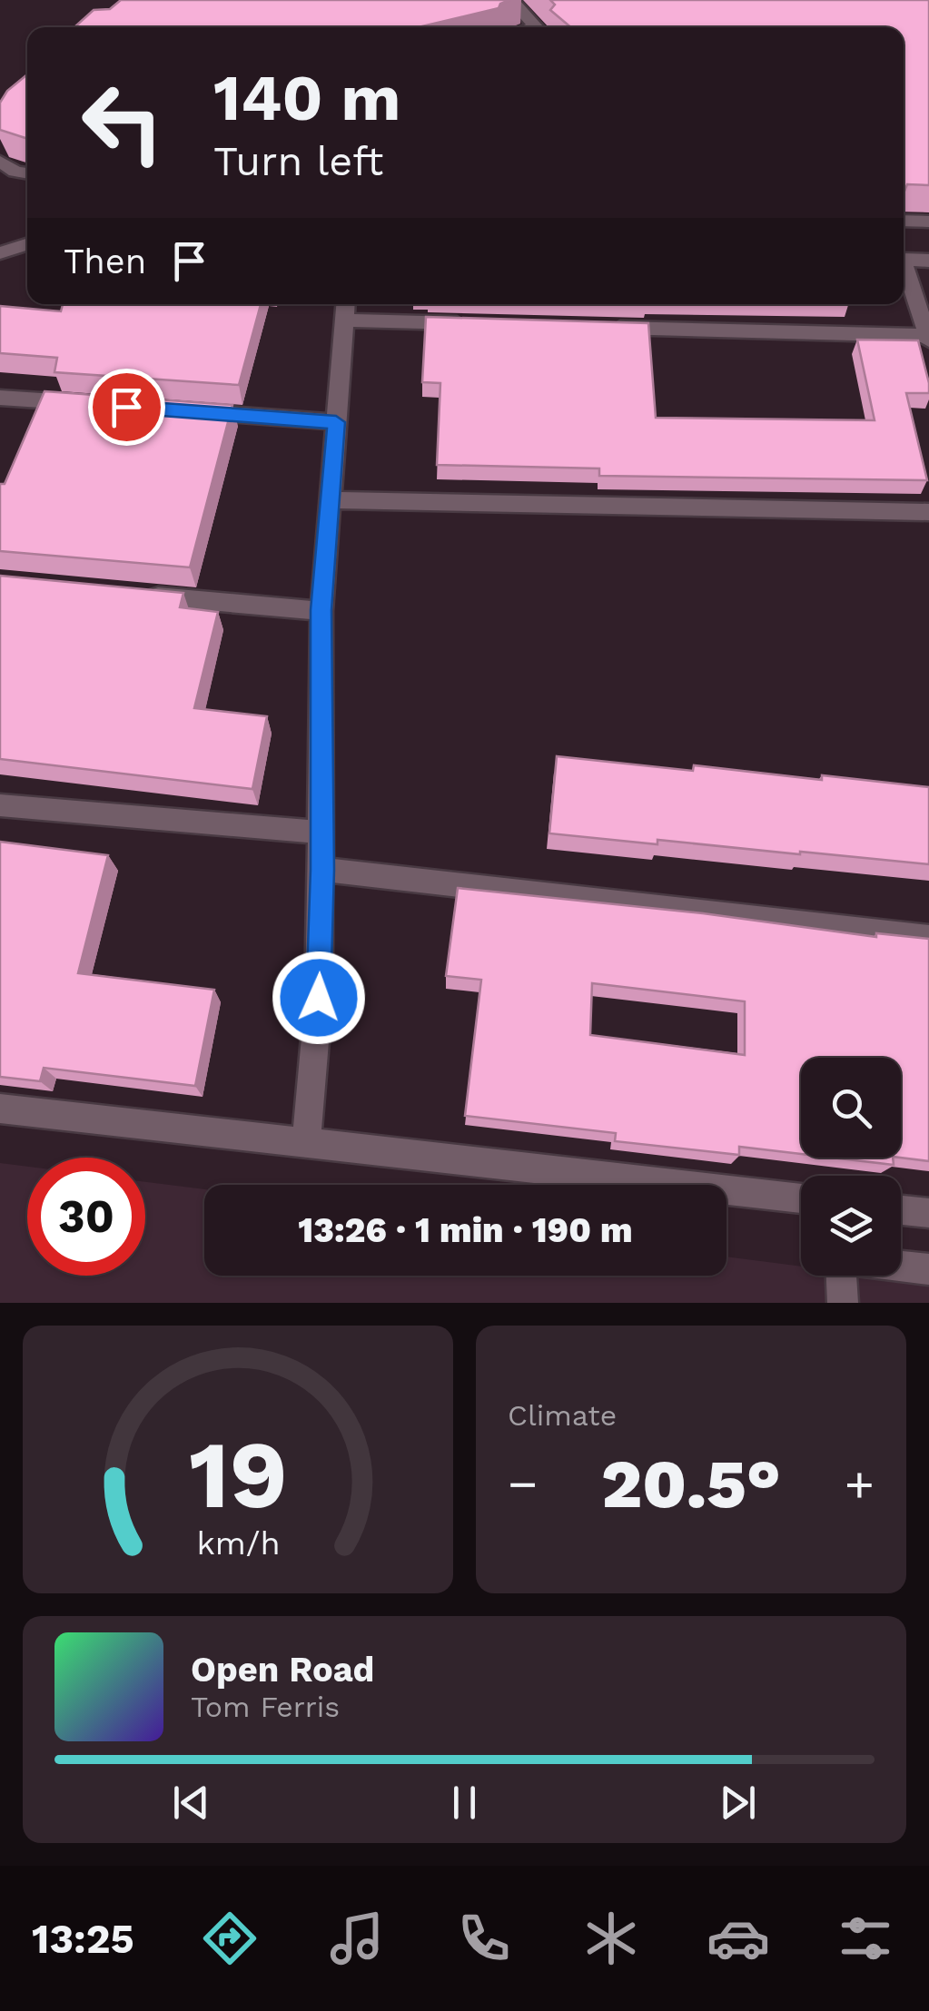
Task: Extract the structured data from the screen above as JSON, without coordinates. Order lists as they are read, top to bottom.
{
  "page": {
    "turn": ["140 m", "Turn left"],
    "then": "Then",
    "limit": "30",
    "trip": "13:26 · 1 min · 190 m",
    "tile": "Climate",
    "heat": ["−", "20.5°", "+"],
    "song": ["Open Road", "Tom Ferris"],
    "tabs": "13:25",
    "gauge": ["19", "km/h"]
  }
}
